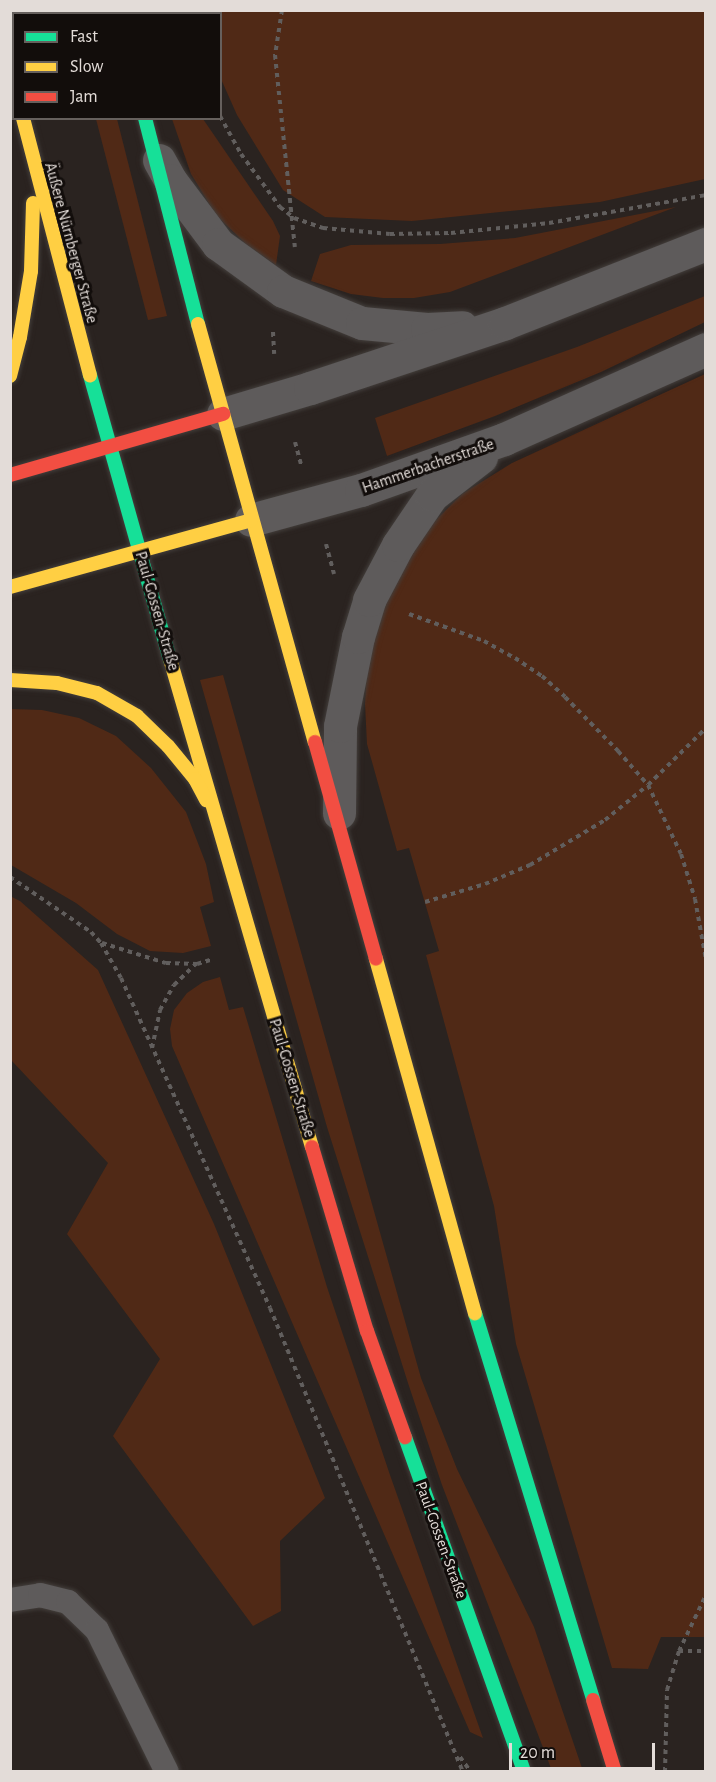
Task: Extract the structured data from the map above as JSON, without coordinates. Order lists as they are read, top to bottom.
{
  "streets": {
    "main road": ["Äußere Nürnberger Straße", "Hammerbacherstraße", "Paul-Gossen-Straße"]
  },
  "crossings": [
    ["Äußere Nürnberger Straße", "Paul-Gossen-Straße"],
    ["Hammerbacherstraße", "Paul-Gossen-Straße"]
  ],
  "legend": ["Fast", "Slow", "Jam"],
  "scale_bar": "20 m"
}
